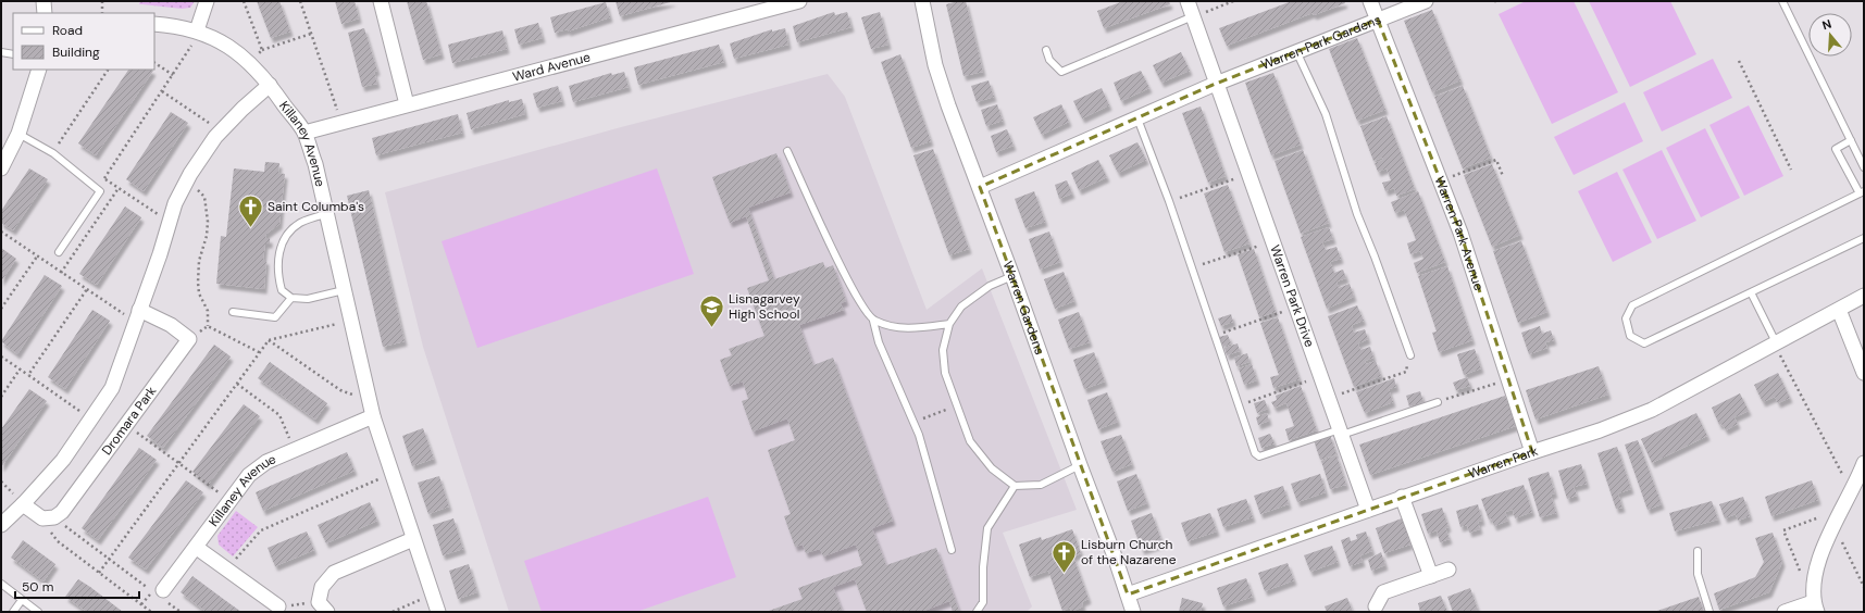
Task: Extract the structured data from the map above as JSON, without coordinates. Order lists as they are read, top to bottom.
{
  "streets": {
    "street": [
      "Warren Park Gardens",
      "Ward Avenue",
      "Killaney Avenue",
      "Warren Park Avenue",
      "Warren Park Drive",
      "Warren Gardens",
      "Dromara Park",
      "Warren Park"
    ]
  },
  "crossings": [
    ["Warren Park Gardens", "Warren Park Avenue"],
    ["Warren Park Gardens", "Warren Park Drive"],
    ["Warren Park Gardens", "Warren Gardens"],
    ["Ward Avenue", "Killaney Avenue"],
    ["Warren Park Avenue", "Warren Park"],
    ["Warren Park Drive", "Warren Park"],
    ["Warren Gardens", "Warren Park"]
  ],
  "places": {
    "church": ["Saint Columba's", "Lisburn Church of the Nazarene"],
    "school or university": ["Lisnagarvey High School"]
  },
  "legend": ["Road", "Building"],
  "scale_bar": "50 m",
  "north": "top"
}
